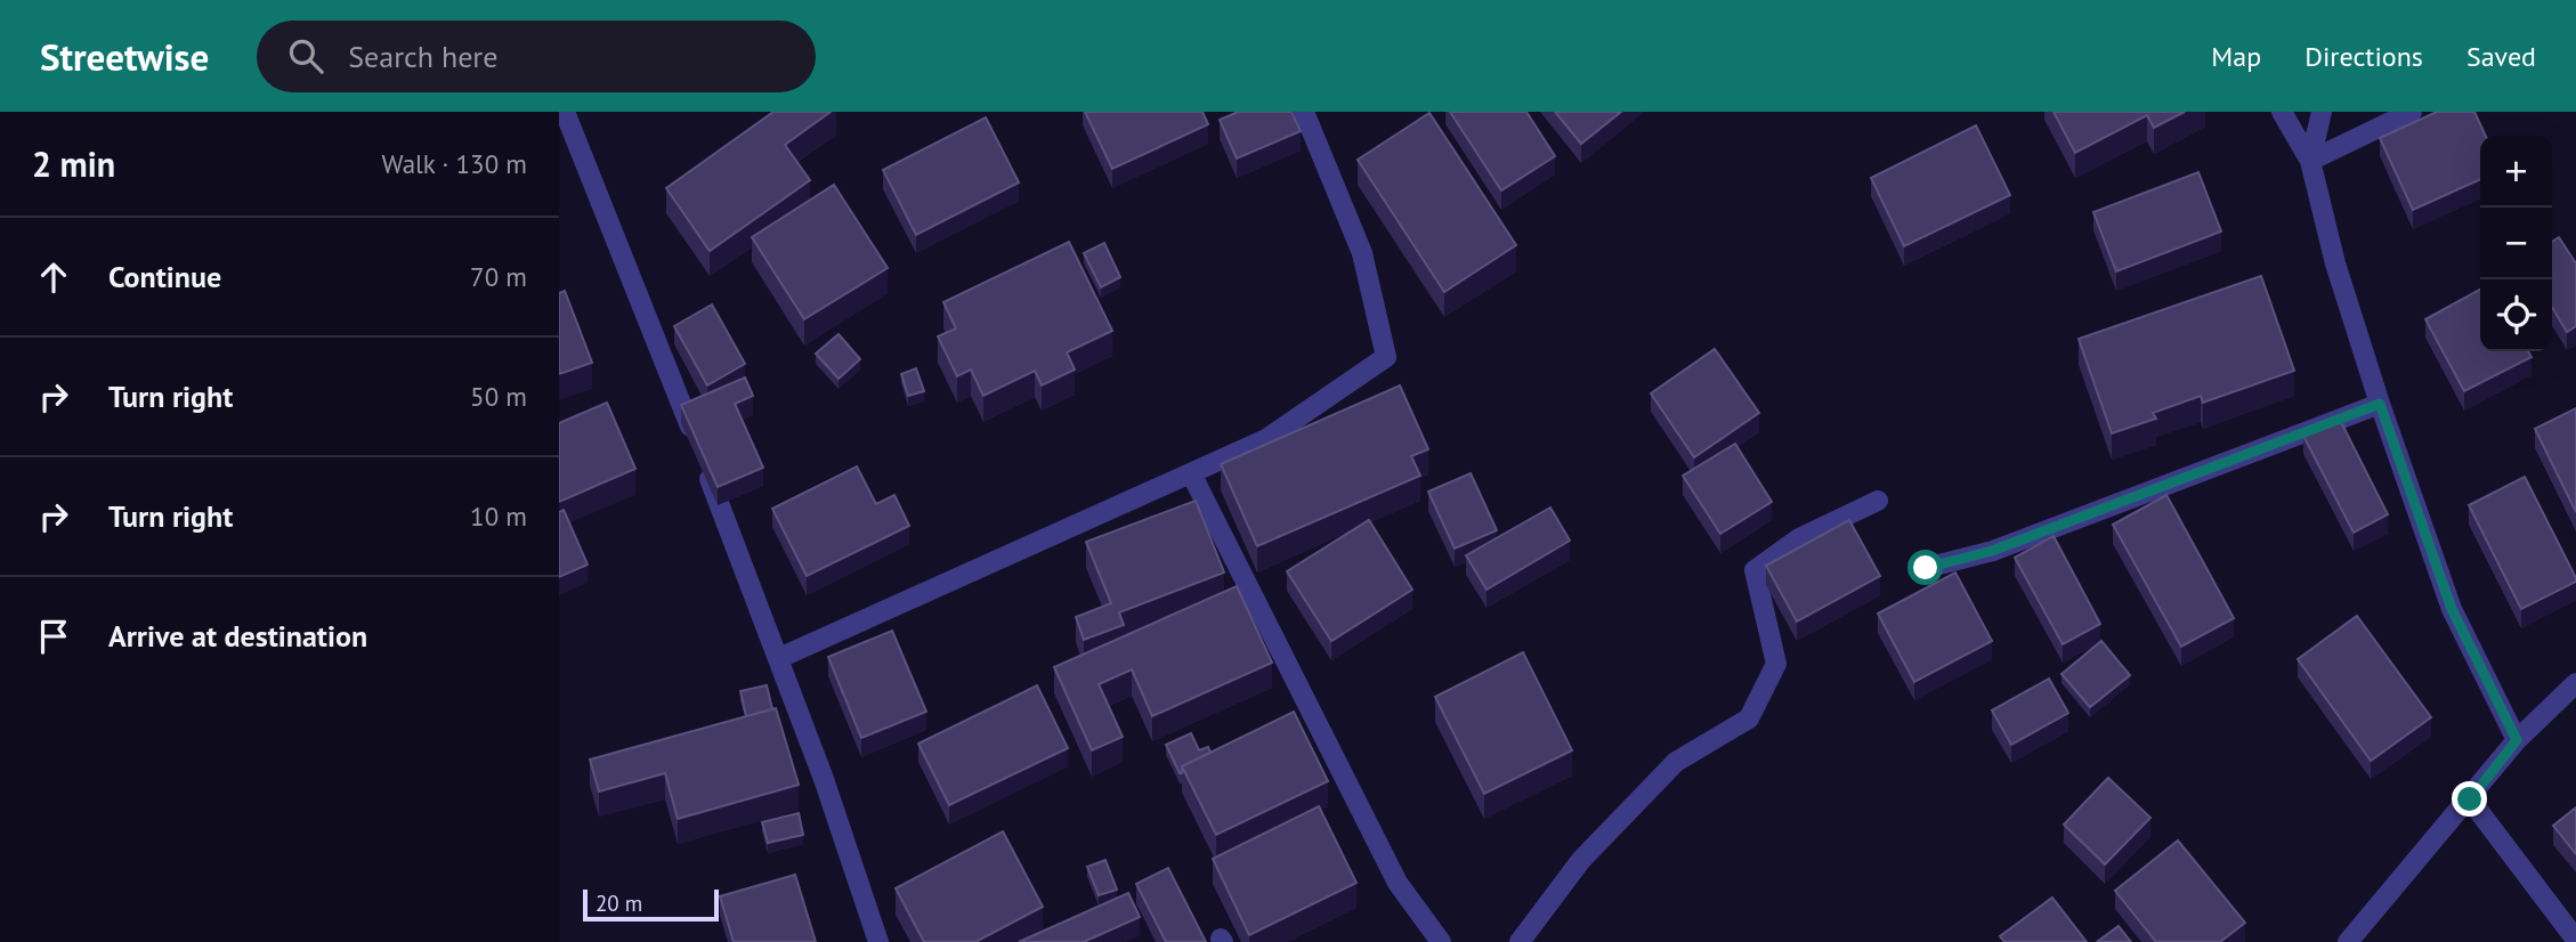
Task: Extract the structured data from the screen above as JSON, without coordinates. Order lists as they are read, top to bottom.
{
  "scale_bar": "20 m",
  "page": {
    "header": "Streetwise",
    "search": "Search here",
    "nav": ["Map", "Directions", "Saved"],
    "heading": ["2 min", "Walk · 130 m"],
    "map_buttons": ["+", "−"],
    "list": [
      ["Continue", "70 m"],
      ["Turn right", "50 m"],
      ["Turn right", "10 m"],
      "Arrive at destination"
    ],
    "scale": "20 m"
  }
}
